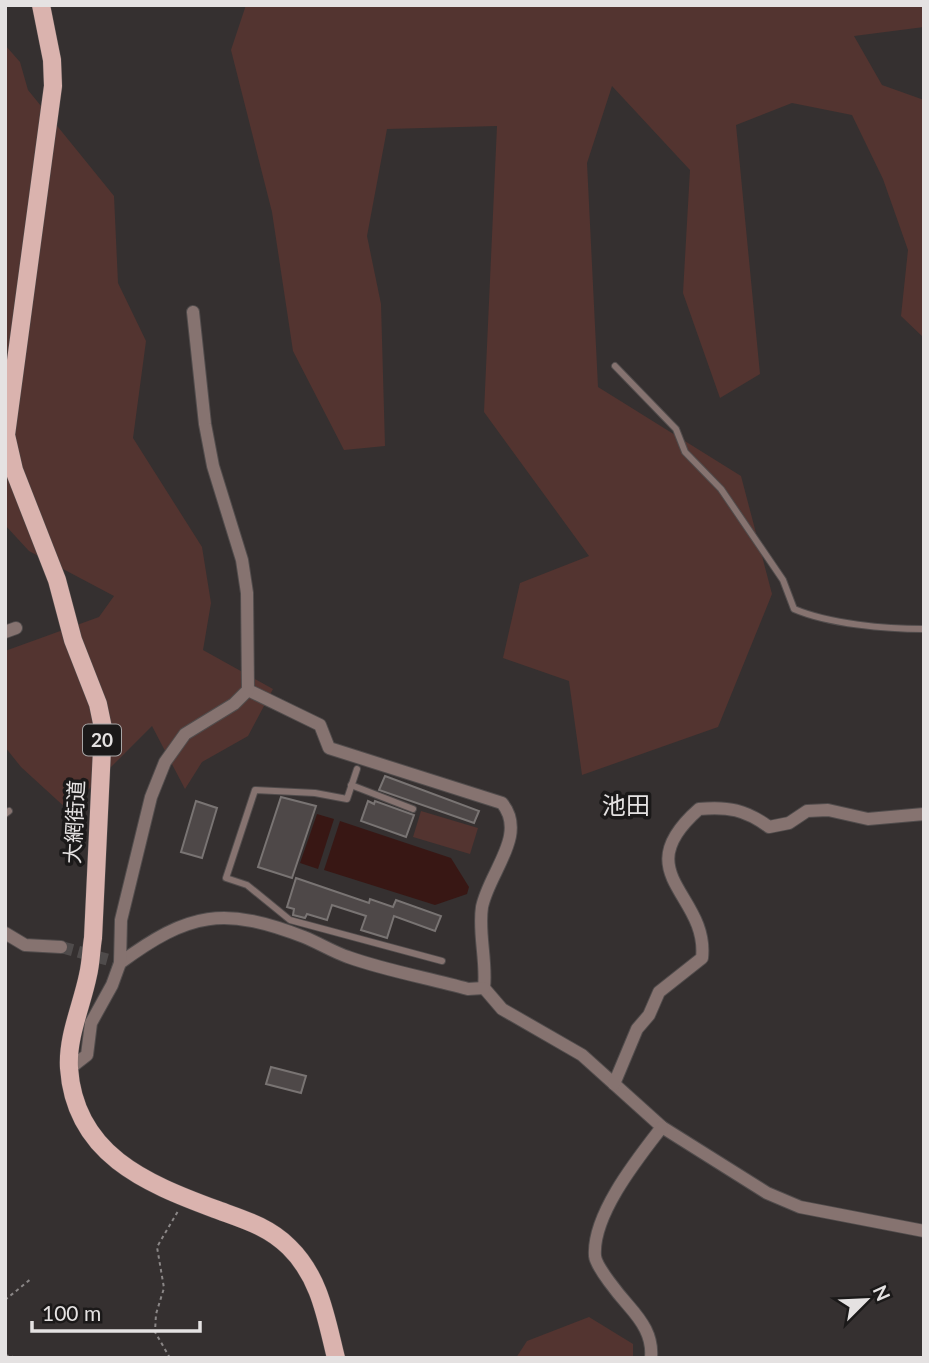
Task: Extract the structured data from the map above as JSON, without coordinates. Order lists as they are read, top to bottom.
{
  "streets": {
    "main road": ["20", "大網街道"]
  },
  "districts": ["池田"],
  "scale_bar": "100 m",
  "north": "top right"
}
